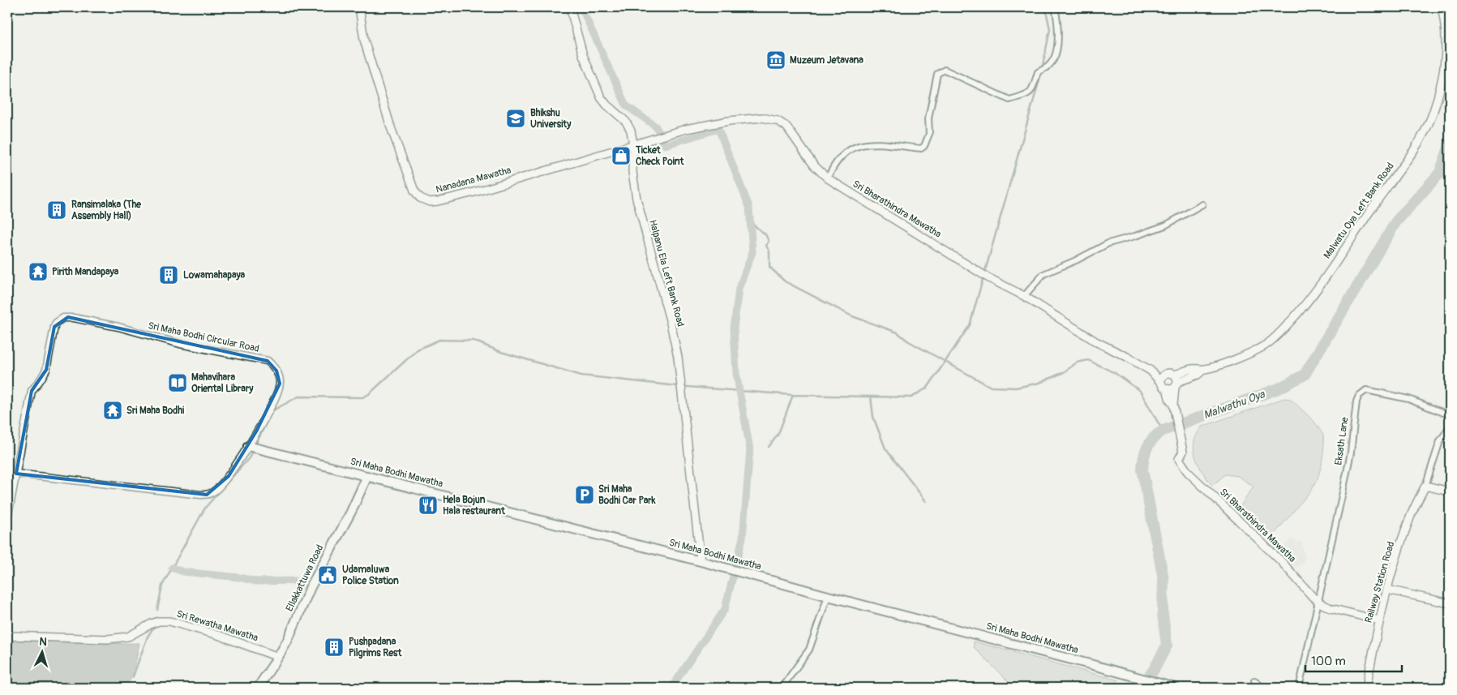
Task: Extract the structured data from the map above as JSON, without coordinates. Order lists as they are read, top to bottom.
{
  "streets": {
    "main road": [
      "Nanadana Mawatha",
      "Sri Bharathindra Mawatha",
      "Malwatu Oya Left Bank Road",
      "Halpanu Ela Left Bank Road",
      "Sri Maha Bodhi Mawatha",
      "Ellakkattuwa Road",
      "Railway Station Road",
      "Sri Rewatha Mawatha"
    ],
    "street": ["Sri Maha Bodhi Circular Road", "Eksath Lane"]
  },
  "crossings": [
    ["Nanadana Mawatha", "Sri Bharathindra Mawatha"],
    ["Nanadana Mawatha", "Halpanu Ela Left Bank Road"],
    ["Sri Bharathindra Mawatha", "Malwatu Oya Left Bank Road"],
    ["Sri Bharathindra Mawatha", "Halpanu Ela Left Bank Road"],
    ["Sri Bharathindra Mawatha", "Eksath Lane"],
    ["Sri Bharathindra Mawatha", "Railway Station Road"],
    ["Halpanu Ela Left Bank Road", "Sri Maha Bodhi Mawatha"],
    ["Sri Maha Bodhi Circular Road", "Sri Maha Bodhi Mawatha"],
    ["Sri Maha Bodhi Mawatha", "Ellakkattuwa Road"],
    ["Ellakkattuwa Road", "Sri Rewatha Mawatha"]
  ],
  "water": ["Malwathu Oya"],
  "places": {
    "museum": ["Muzeum Jetavana"],
    "school or university": ["Bhikshu University"],
    "shop": ["Ticket Check Point"],
    "building": ["Ransimalaka (The Assembly Hall)", "Lowamahapaya", "Pushpadana Pilgrims Rest"],
    "temple": ["Pirith Mandapaya", "Sri Maha Bodhi"],
    "library": ["Mahavihara Oriental Library"],
    "parking": ["Sri Maha Bodhi Car Park"],
    "restaurant": ["Hela Bojun Hala restaurant"],
    "public building": ["Udamaluwa Police Station"]
  },
  "scale_bar": "100 m",
  "north": "top"
}
